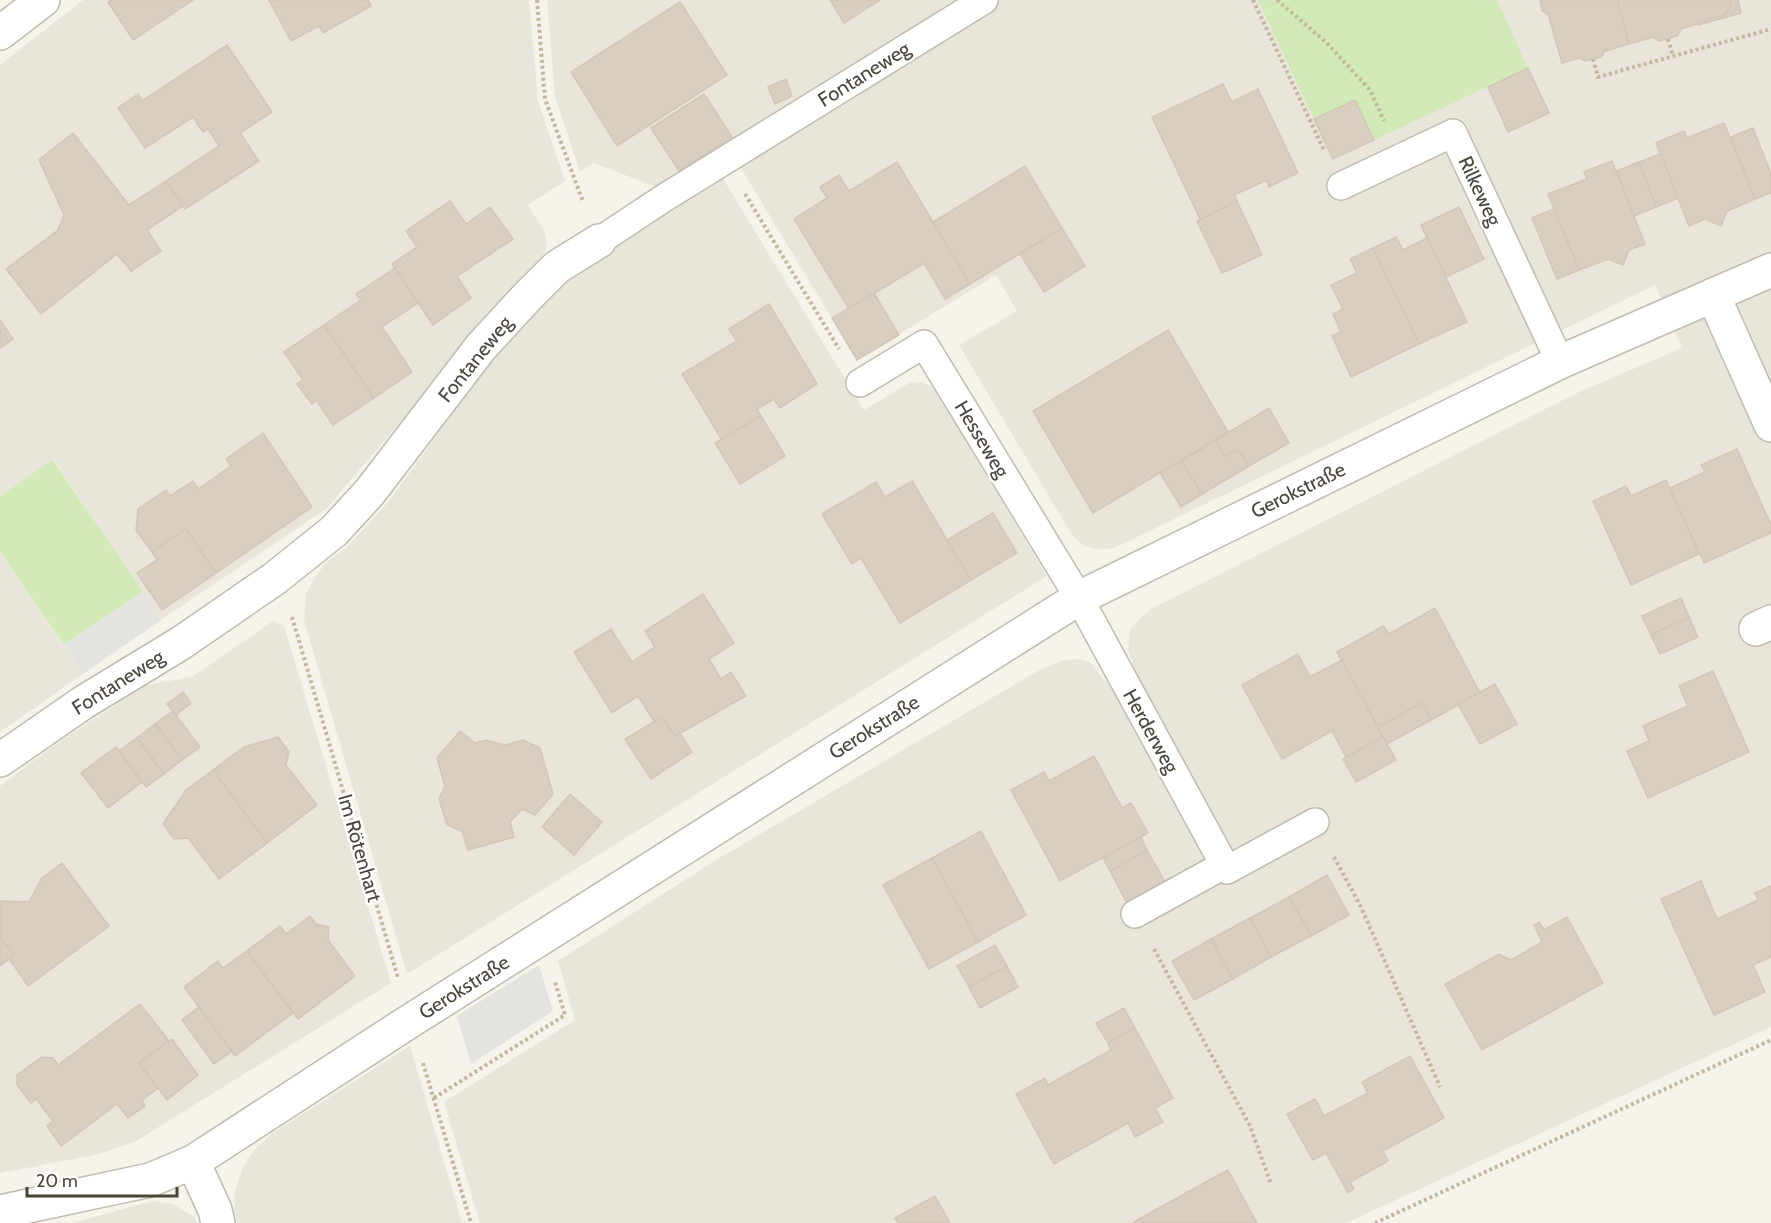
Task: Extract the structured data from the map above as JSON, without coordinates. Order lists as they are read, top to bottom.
{
  "streets": {
    "street": ["Fontaneweg", "Gerokstraße"],
    "lane": ["Rilkeweg", "Hesseweg", "Herderweg"],
    "path": ["Im Rötenhart"]
  },
  "crossings": [
    ["Rilkeweg", "Gerokstraße"],
    ["Hesseweg", "Gerokstraße"],
    ["Hesseweg", "Herderweg"],
    ["Gerokstraße", "Herderweg"],
    ["Gerokstraße", "Im Rötenhart"]
  ],
  "scale_bar": "20 m"
}
